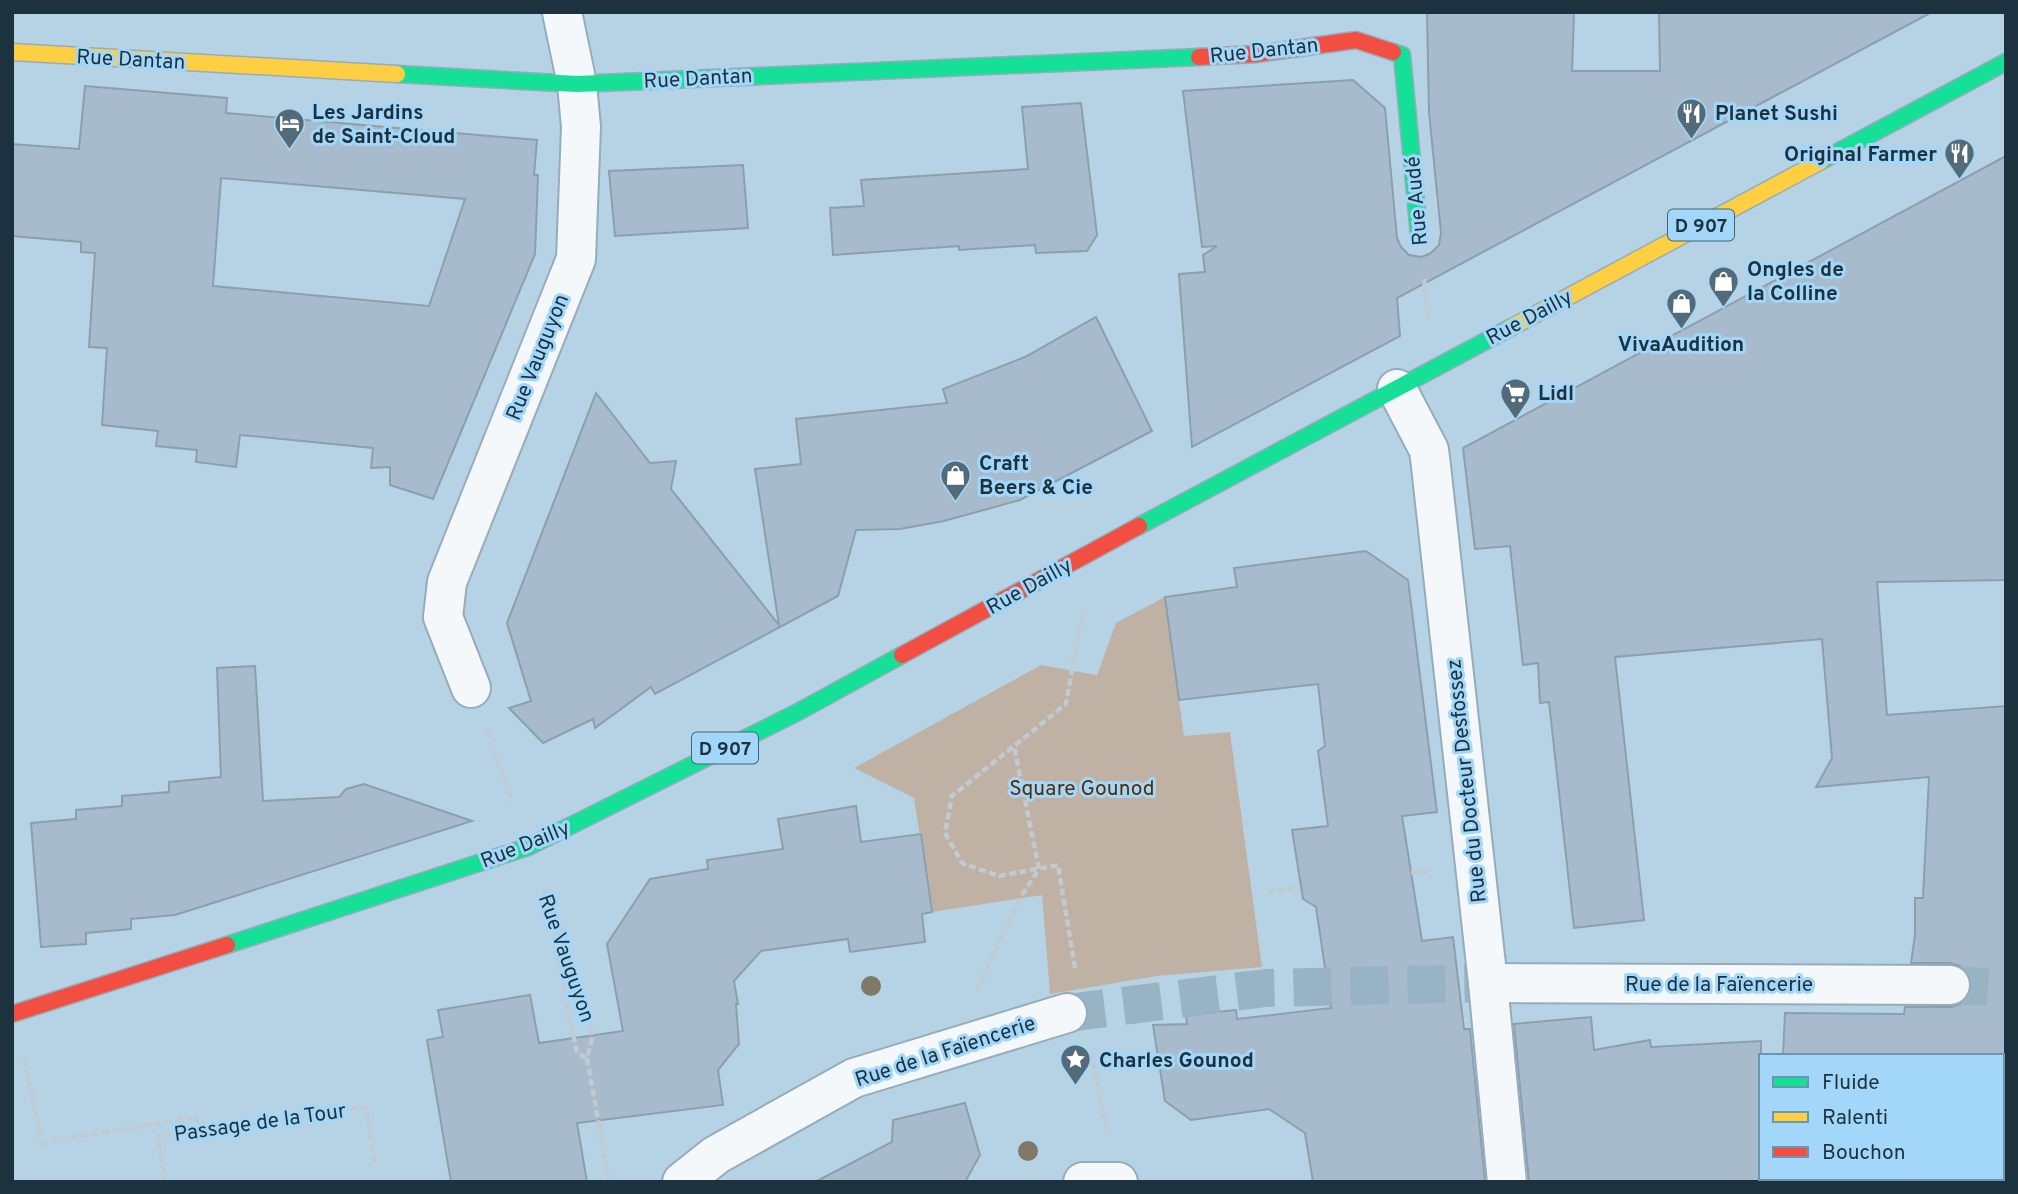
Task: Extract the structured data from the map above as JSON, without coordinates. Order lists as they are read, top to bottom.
{
  "streets": {
    "main road": [
      "Rue Dantan",
      "Rue Audé",
      "D 907",
      "Rue Dailly"
    ],
    "street": ["Rue Vauguyon", "Rue du Docteur Desfossez", "Rue de la Faïencerie"],
    "path": ["Passage de la Tour"]
  },
  "crossings": [
    ["Rue Dantan", "Rue Audé"],
    ["Rue Dantan", "Rue Vauguyon"],
    ["Rue Audé", "Rue Dailly"],
    ["Rue Dailly", "Rue du Docteur Desfossez"],
    ["Rue du Docteur Desfossez", "Rue de la Faïencerie"]
  ],
  "parks": ["Square Gounod"],
  "places": {
    "restaurant": ["Planet Sushi", "Original Farmer"],
    "hotel": ["Les Jardins de Saint-Cloud"],
    "shop": ["Ongles de la Colline", "VivaAudition", "Craft Beers & Cie"],
    "supermarket": ["Lidl"],
    "place": ["Charles Gounod"]
  },
  "legend": ["Fluide", "Ralenti", "Bouchon"]
}
